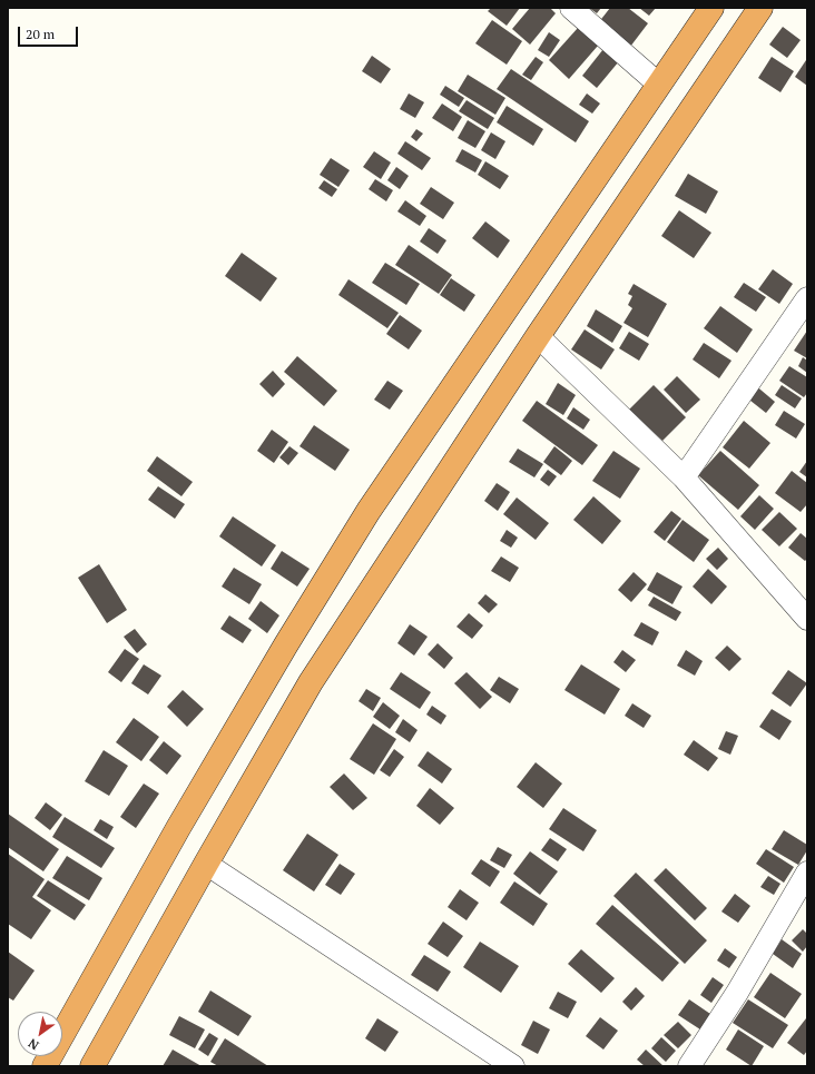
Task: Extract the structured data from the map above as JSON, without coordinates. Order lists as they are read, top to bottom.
{
  "scale_bar": "20 m",
  "north": "bottom left"
}
